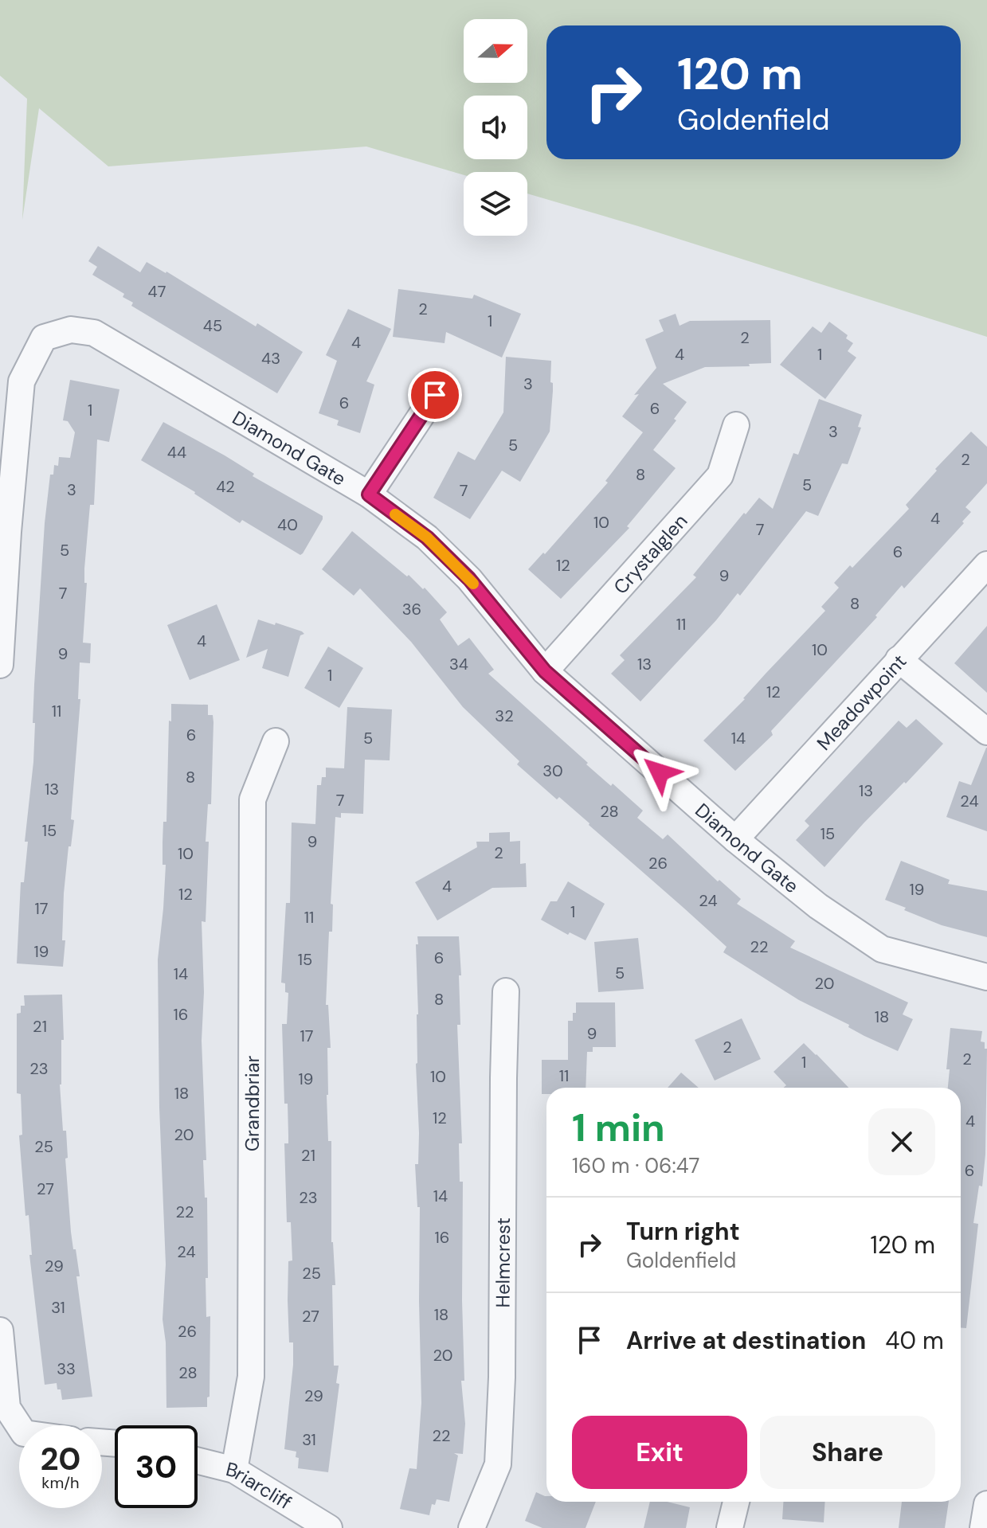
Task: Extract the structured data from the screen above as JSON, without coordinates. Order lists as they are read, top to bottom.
{
  "streets": {
    "street": [
      "Diamond Gate",
      "Crystalglen",
      "Meadowpoint",
      "Grandbriar",
      "Helmcrest",
      "Briarcliff"
    ]
  },
  "crossings": [
    ["Diamond Gate", "Crystalglen"],
    ["Diamond Gate", "Meadowpoint"],
    ["Grandbriar", "Briarcliff"]
  ],
  "house_numbers": [
    "47",
    "2",
    "1",
    "45",
    "2",
    "4",
    "4",
    "1",
    "43",
    "3",
    "6",
    "6",
    "1",
    "3",
    "5",
    "44",
    "2",
    "8",
    "5",
    "42",
    "3",
    "7",
    "4",
    "10",
    "40",
    "7",
    "5",
    "6",
    "12",
    "9",
    "7",
    "8",
    "36",
    "11",
    "4",
    "10",
    "9",
    "34",
    "13",
    "1",
    "12",
    "11",
    "32",
    "6",
    "5",
    "14",
    "30",
    "8",
    "13",
    "13",
    "7",
    "24",
    "28",
    "15",
    "15",
    "9",
    "2",
    "10",
    "26",
    "4",
    "19",
    "12",
    "24",
    "17",
    "1",
    "11",
    "22",
    "19",
    "6",
    "15",
    "5",
    "14",
    "20",
    "8",
    "16",
    "18",
    "21",
    "9",
    "17",
    "2",
    "2",
    "1",
    "23",
    "11",
    "10",
    "19",
    "18",
    "12",
    "4",
    "20",
    "25",
    "21",
    "6",
    "27",
    "14",
    "23",
    "22",
    "16",
    "24",
    "29",
    "25",
    "31",
    "18",
    "27",
    "26",
    "20",
    "33",
    "28",
    "29",
    "22",
    "31"
  ],
  "north": "right",
  "page": {
    "turn": ["120 m", "Goldenfield"],
    "heading": ["1 min", "160 m · 06:47"],
    "list": [
      {
        "name": "Turn right",
        "note": "Goldenfield",
        "value": "120 m"
      },
      {
        "name": "Arrive at destination",
        "value": "40 m"
      }
    ],
    "buttons": ["Exit", "Share"],
    "speed": "20 km/h",
    "limit": "30"
  }
}
